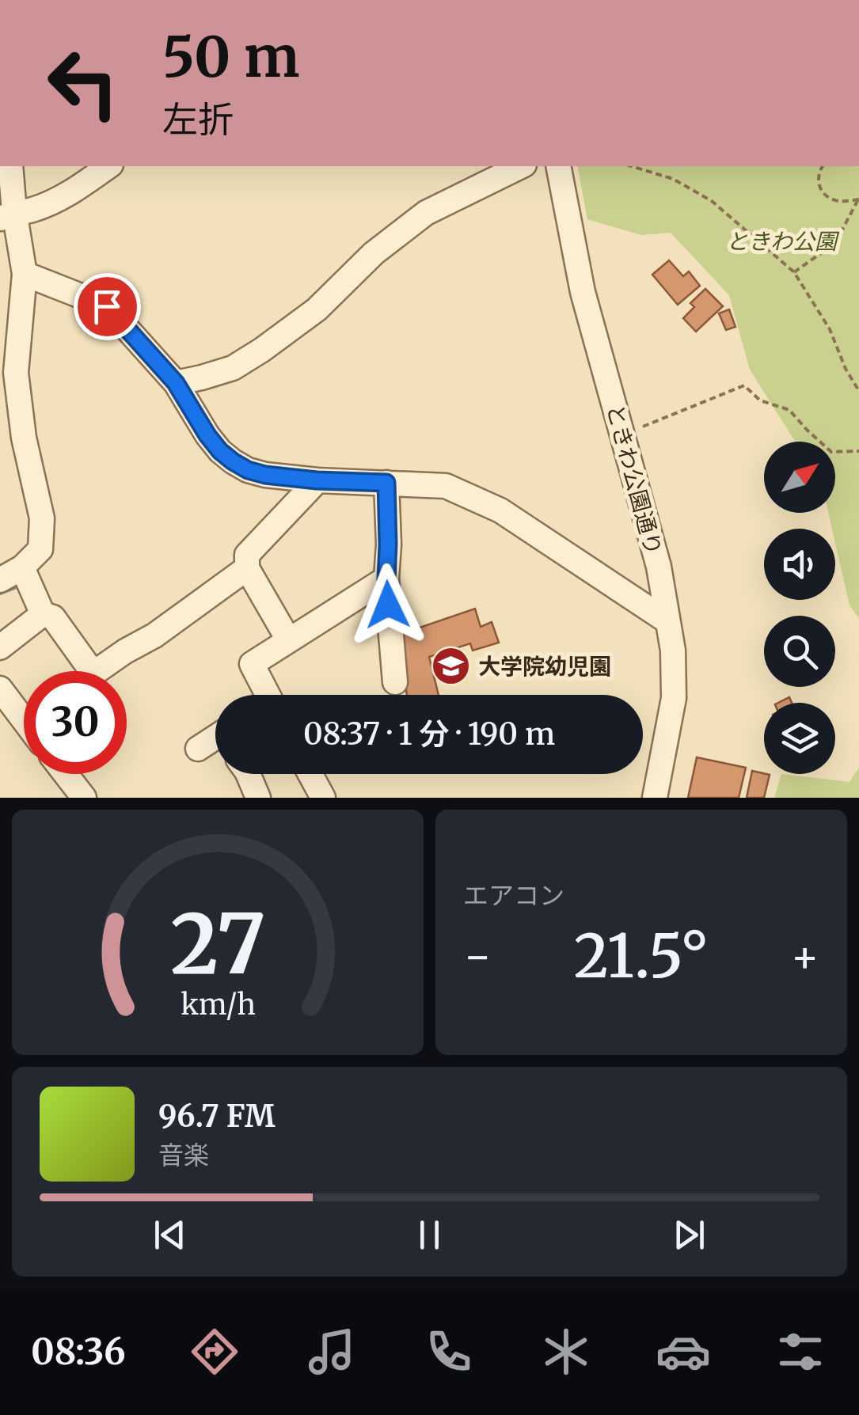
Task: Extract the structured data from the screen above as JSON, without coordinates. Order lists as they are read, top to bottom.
{
  "streets": {
    "street": ["ときわ公園通り"]
  },
  "parks": ["ときわ公園"],
  "places": {
    "school or university": ["大学院幼児園"]
  },
  "north": "top right",
  "page": {
    "turn": ["50 m", "左折"],
    "limit": "30",
    "trip": "08:37 · 1 分 · 190 m",
    "tile": "エアコン",
    "heat": ["−", "21.5°", "+"],
    "song": ["96.7 FM", "音楽"],
    "tabs": "08:36",
    "gauge": ["27", "km/h"]
  }
}
